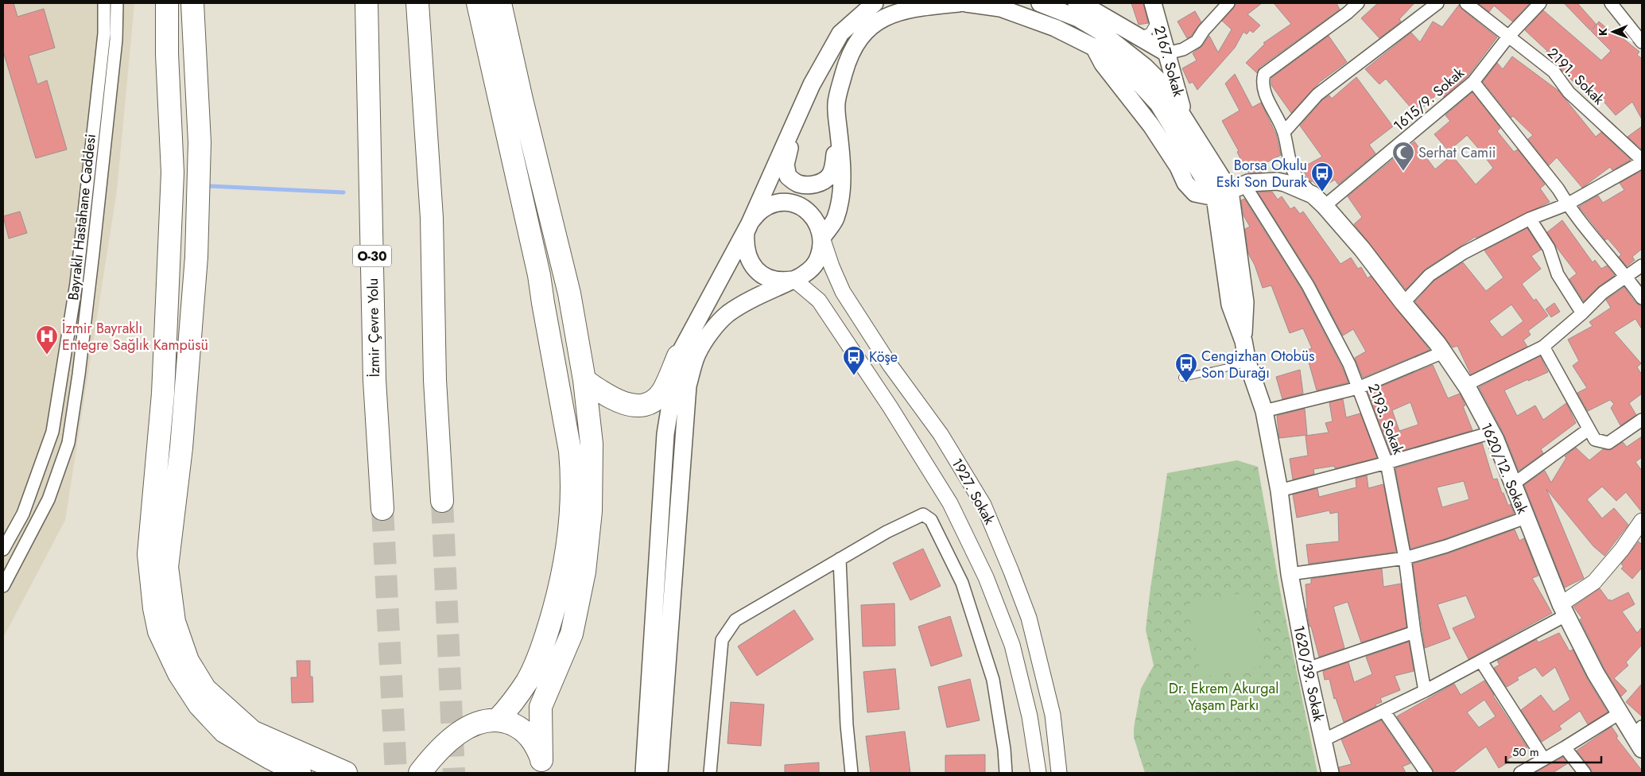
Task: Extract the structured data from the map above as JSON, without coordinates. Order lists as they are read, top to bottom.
{
  "streets": {
    "highway": ["O-30", "İzmir Çevre Yolu"],
    "main road": ["2167. Sokak", "1620/12. Sokak", "1620/39. Sokak"],
    "street": [
      "2191. Sokak",
      "1615/9. Sokak",
      "Bayraklı Hastahane Caddesi",
      "2193. Sokak",
      "1927. Sokak"
    ]
  },
  "crossings": [
    ["2191. Sokak", "1615/9. Sokak"],
    ["1615/9. Sokak", "1620/12. Sokak"],
    ["2193. Sokak", "1620/12. Sokak"],
    ["2193. Sokak", "1620/39. Sokak"],
    ["1620/12. Sokak", "1620/39. Sokak"]
  ],
  "parks": ["Dr. Ekrem Akurgal Yaşam Parkı"],
  "places": {
    "mosque": ["Serhat Camii"],
    "bus stop": ["Borsa Okulu Eski Son Durak", "Köşe", "Cengizhan Otobüs Son Durağı"],
    "hospital": ["İzmir Bayraklı Entegre Sağlık Kampüsü"]
  },
  "scale_bar": "50 m",
  "north": "left"
}
